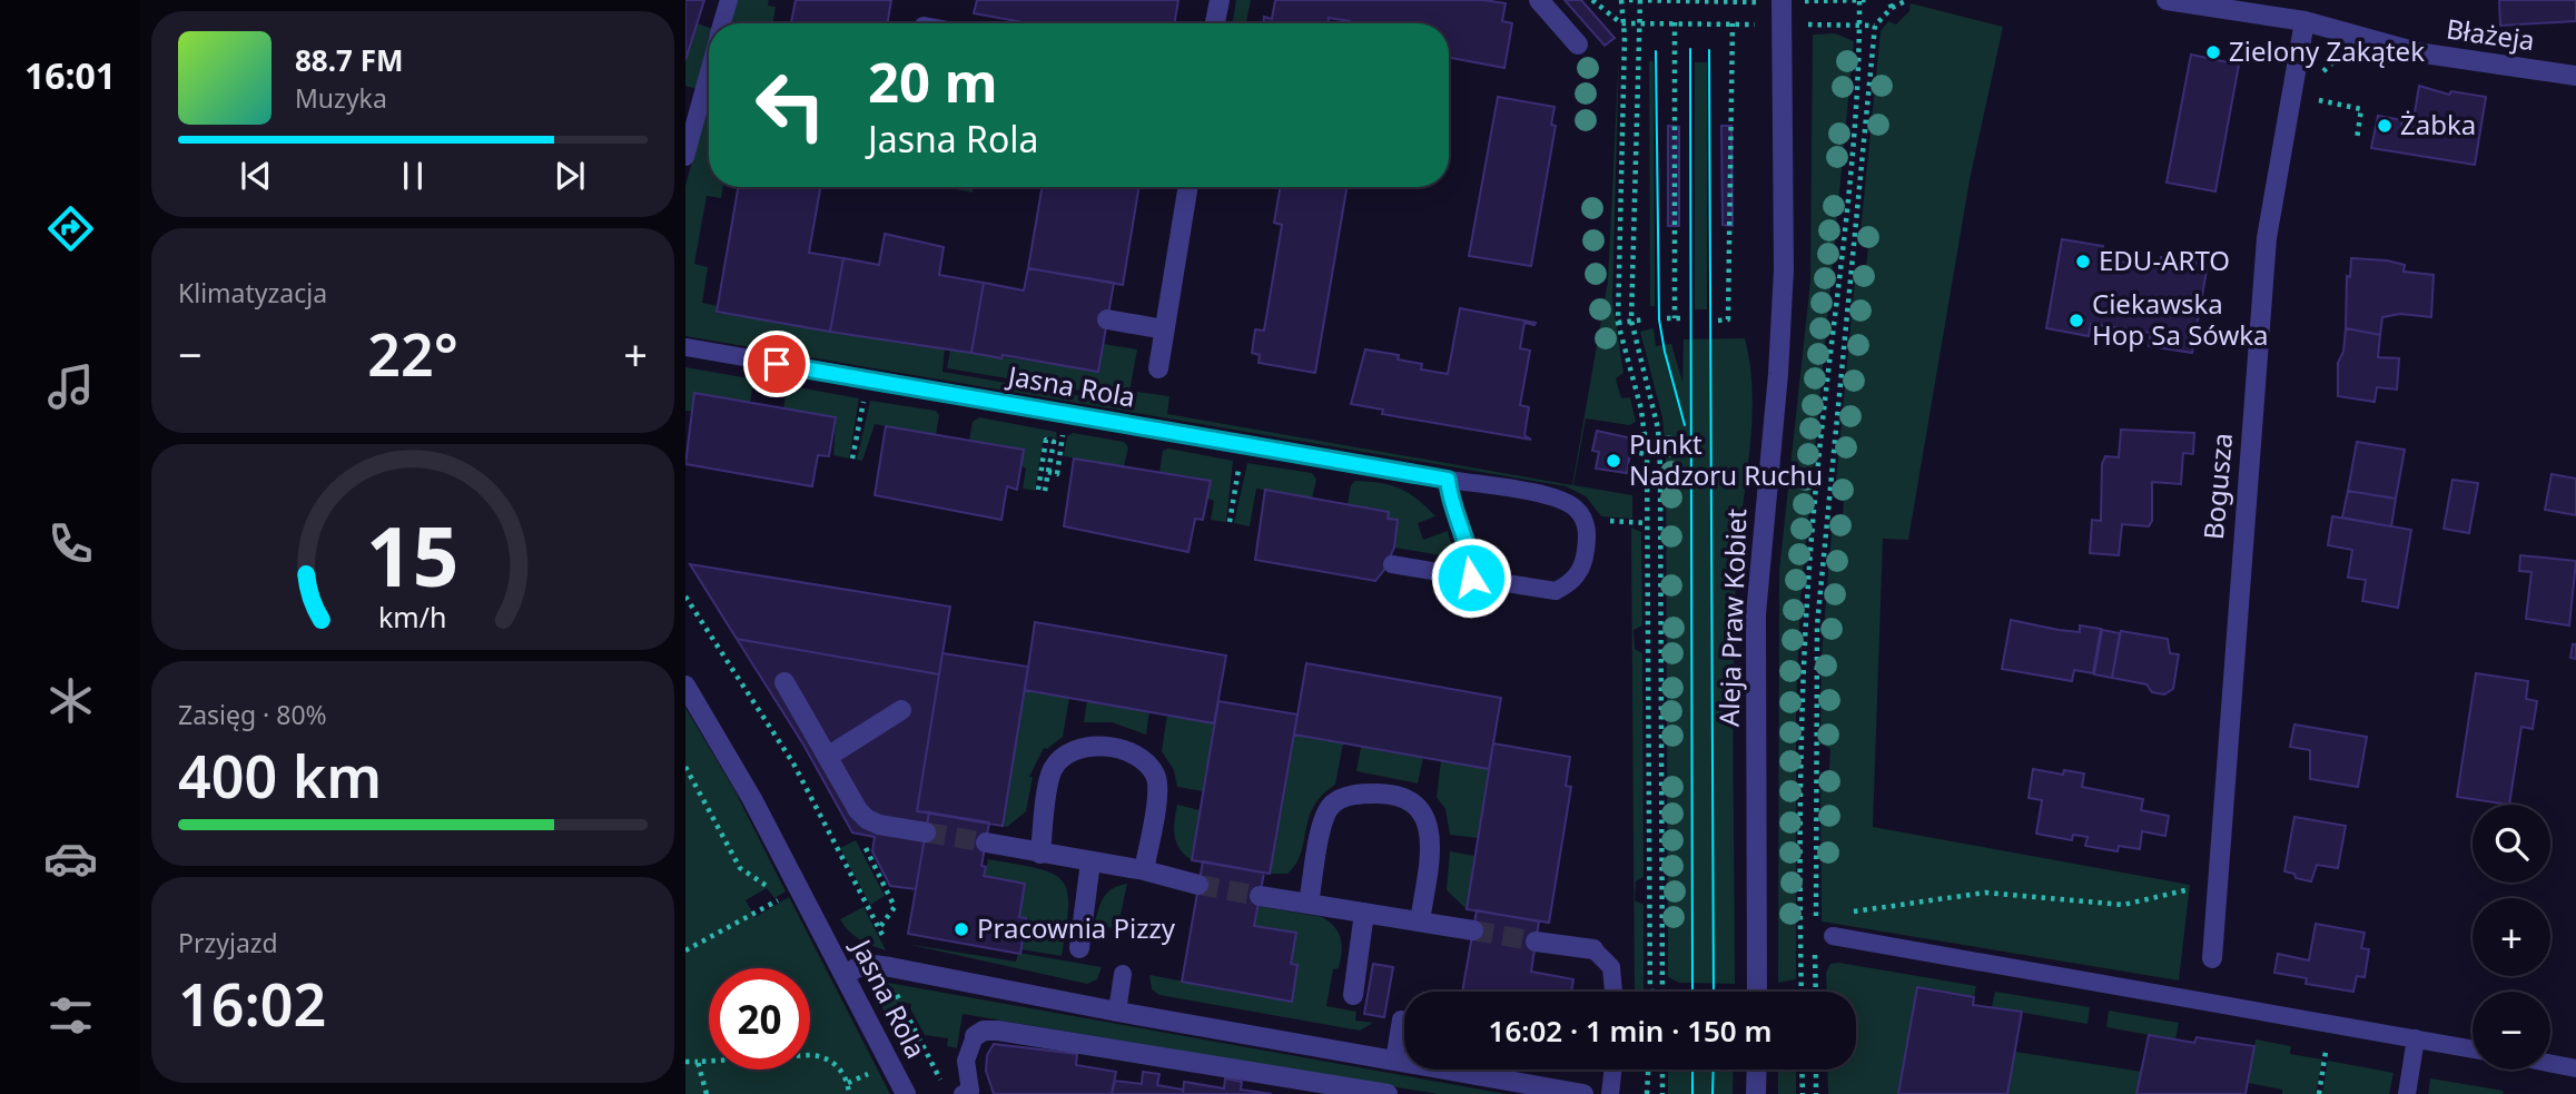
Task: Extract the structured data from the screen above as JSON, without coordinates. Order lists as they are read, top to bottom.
{
  "streets": {
    "street": [
      "Błażeja",
      "Jasna Rola",
      "Bogusza",
      "Aleja Praw Kobiet"
    ]
  },
  "crossings": [
    ["Błażeja", "Bogusza"]
  ],
  "places": [
    "Zielony Zakątek",
    "Żabka",
    "EDU-ARTO",
    "Ciekawska Hop Sa Sówka",
    "Punkt Nadzoru Ruchu",
    "Pracownia Pizzy"
  ],
  "page": {
    "tabs": "16:01",
    "turn": ["20 m", "Jasna Rola"],
    "song": ["88.7 FM", "Muzyka"],
    "tile": [
      "Klimatyzacja",
      ["Zasięg · 80%", "400 km"],
      ["Przyjazd", "16:02"]
    ],
    "heat": ["−", "22°", "+"],
    "map_buttons": ["+", "−"],
    "limit": "20",
    "trip": "16:02 · 1 min · 150 m",
    "gauge": ["15", "km/h"]
  }
}
